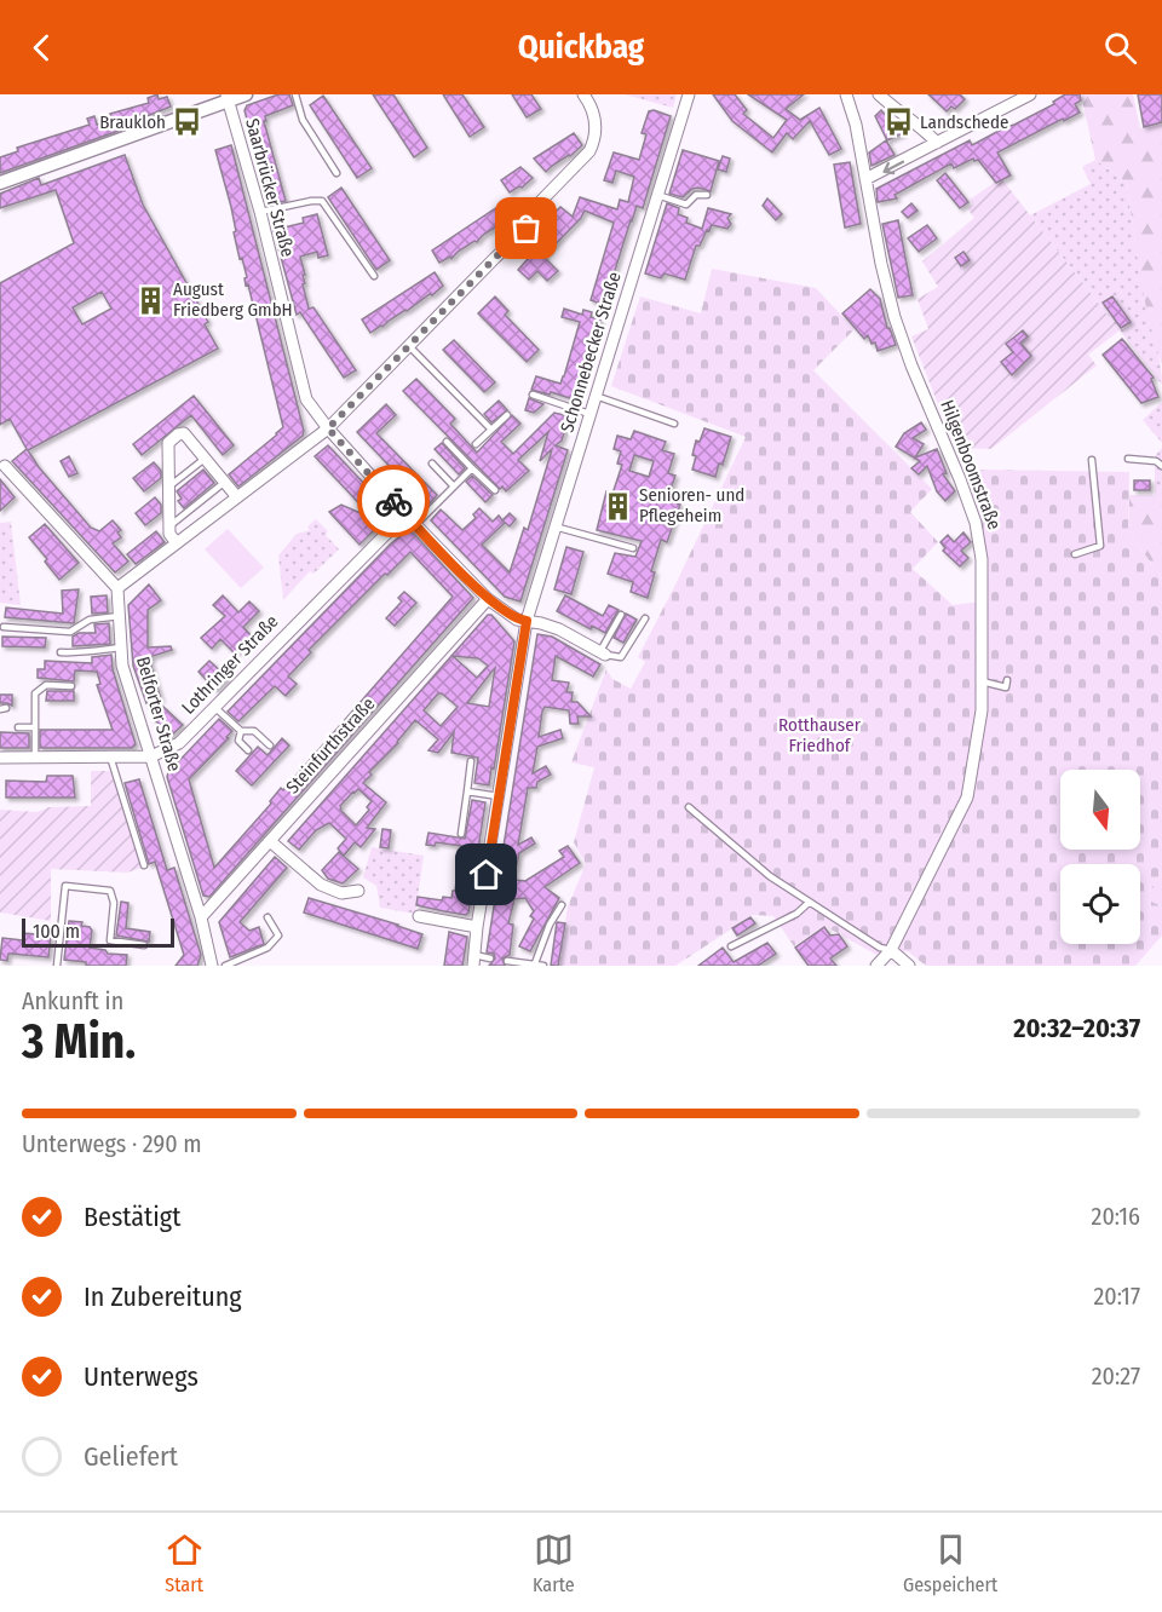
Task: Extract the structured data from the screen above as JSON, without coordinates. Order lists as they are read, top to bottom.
{
  "streets": {
    "street": [
      "Saarbrücker Straße",
      "Schonnebecker Straße",
      "Hilgenboomstraße",
      "Lothringer Straße",
      "Belforter Straße",
      "Steinfurthstraße"
    ]
  },
  "crossings": [
    ["Saarbrücker Straße", "Schonnebecker Straße"],
    ["Saarbrücker Straße", "Lothringer Straße"],
    ["Saarbrücker Straße", "Steinfurthstraße"],
    ["Lothringer Straße", "Belforter Straße"],
    ["Belforter Straße", "Steinfurthstraße"]
  ],
  "parks": ["Rotthauser Friedhof"],
  "places": {
    "bus stop": ["Braukloh", "Landschede"],
    "building": ["August Friedberg GmbH", "Senioren- und Pflegeheim"]
  },
  "scale_bar": "100 m",
  "north": "bottom",
  "page": {
    "header": "Quickbag",
    "scale": "100 m",
    "heading": ["3 Min.", "Ankunft in", "20:32–20:37"],
    "bar": "Unterwegs · 290 m",
    "list": [
      ["Bestätigt", "20:16"],
      ["In Zubereitung", "20:17"],
      ["Unterwegs", "20:27"],
      "Geliefert"
    ],
    "tabs": ["Start", "Karte", "Gespeichert"]
  }
}
